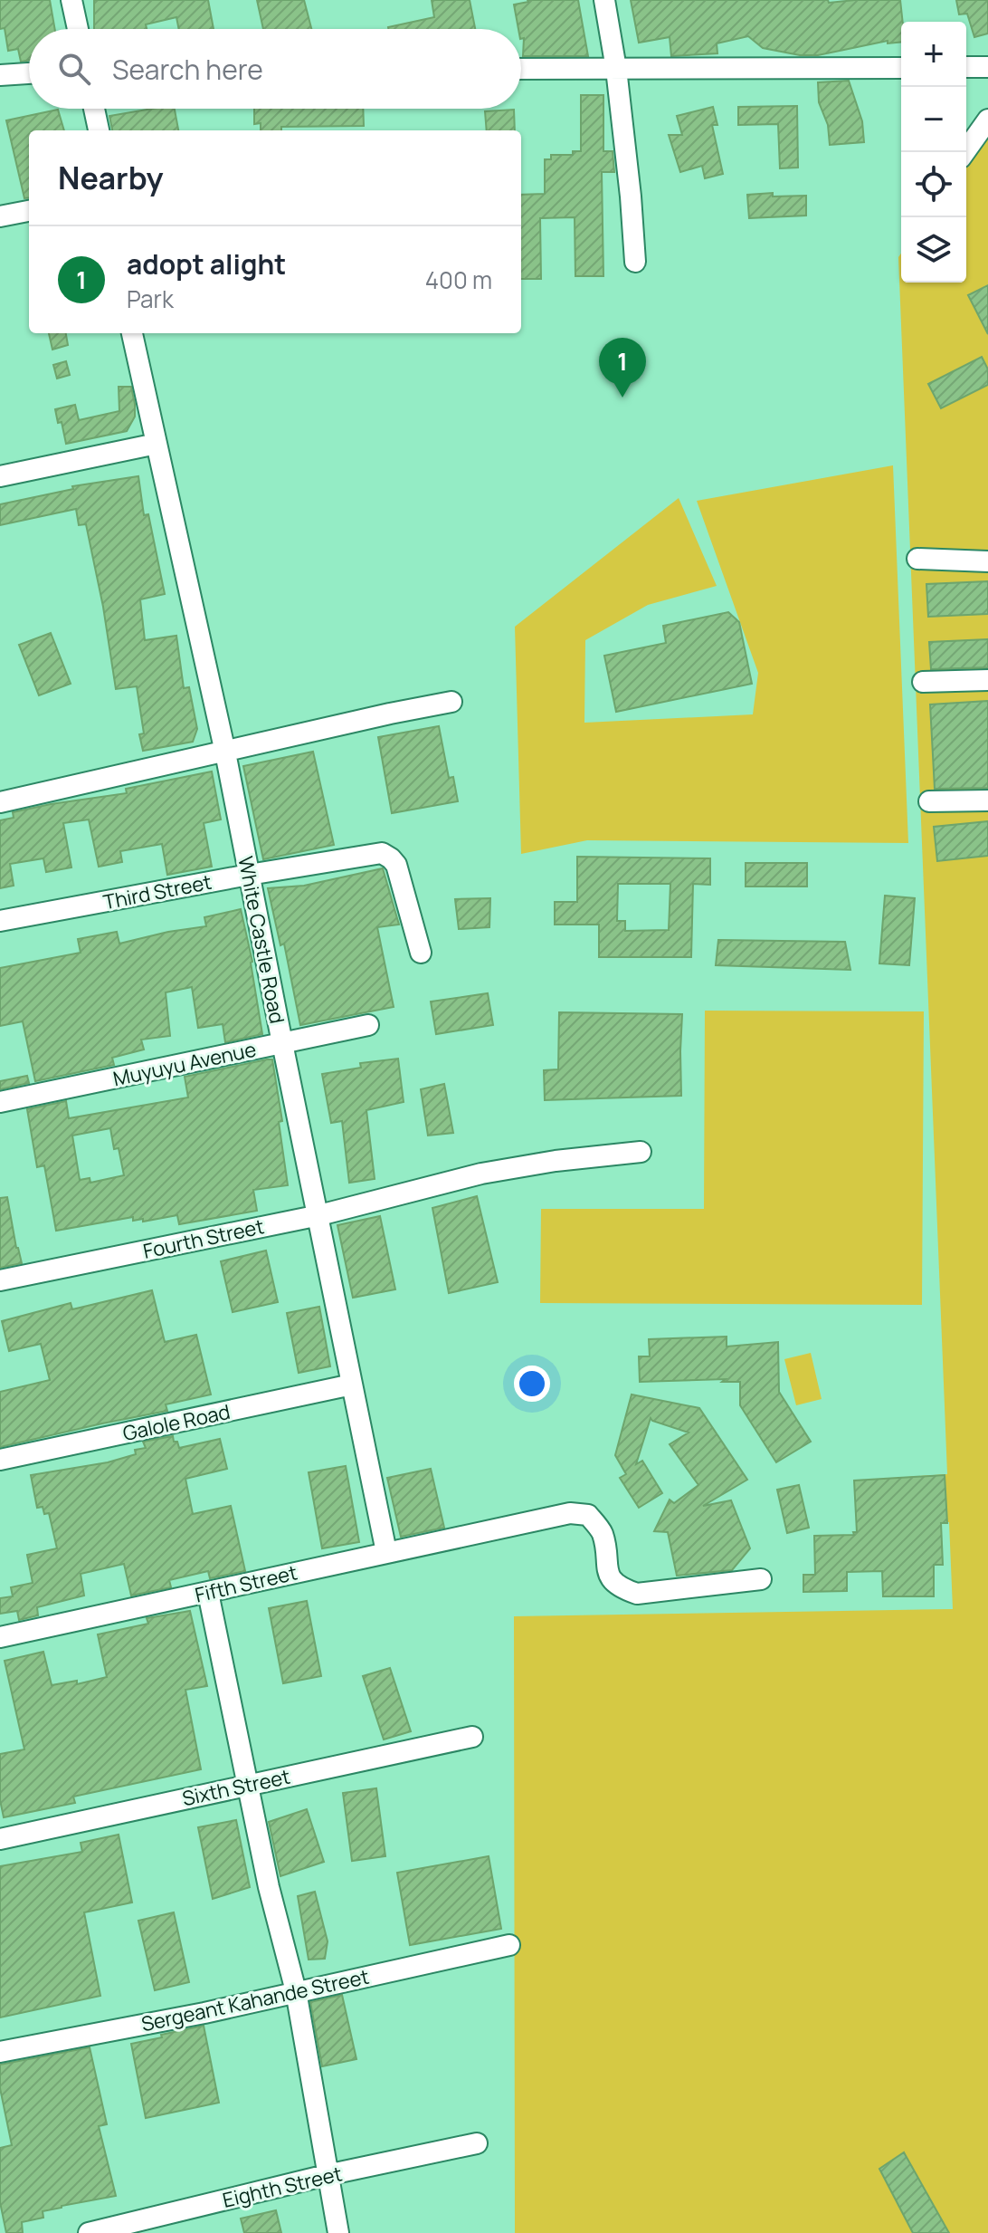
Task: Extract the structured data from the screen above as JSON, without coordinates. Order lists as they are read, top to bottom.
{
  "streets": {
    "street": [
      "Third Street",
      "White Castle Road",
      "Muyuyu Avenue",
      "Fourth Street",
      "Galole Road",
      "Fifth Street",
      "Sixth Street",
      "Sergeant Kahande Street",
      "Eighth Street"
    ]
  },
  "crossings": [
    ["Third Street", "White Castle Road"],
    ["White Castle Road", "Muyuyu Avenue"],
    ["White Castle Road", "Fourth Street"],
    ["White Castle Road", "Galole Road"],
    ["White Castle Road", "Fifth Street"]
  ],
  "page": {
    "map_buttons": ["+", "−"],
    "search": "Search here",
    "heading": "Nearby",
    "list": [
      {
        "mark": "1",
        "name": "adopt alight",
        "note": "Park",
        "value": "400 m"
      }
    ],
    "pins": "1"
  }
}
